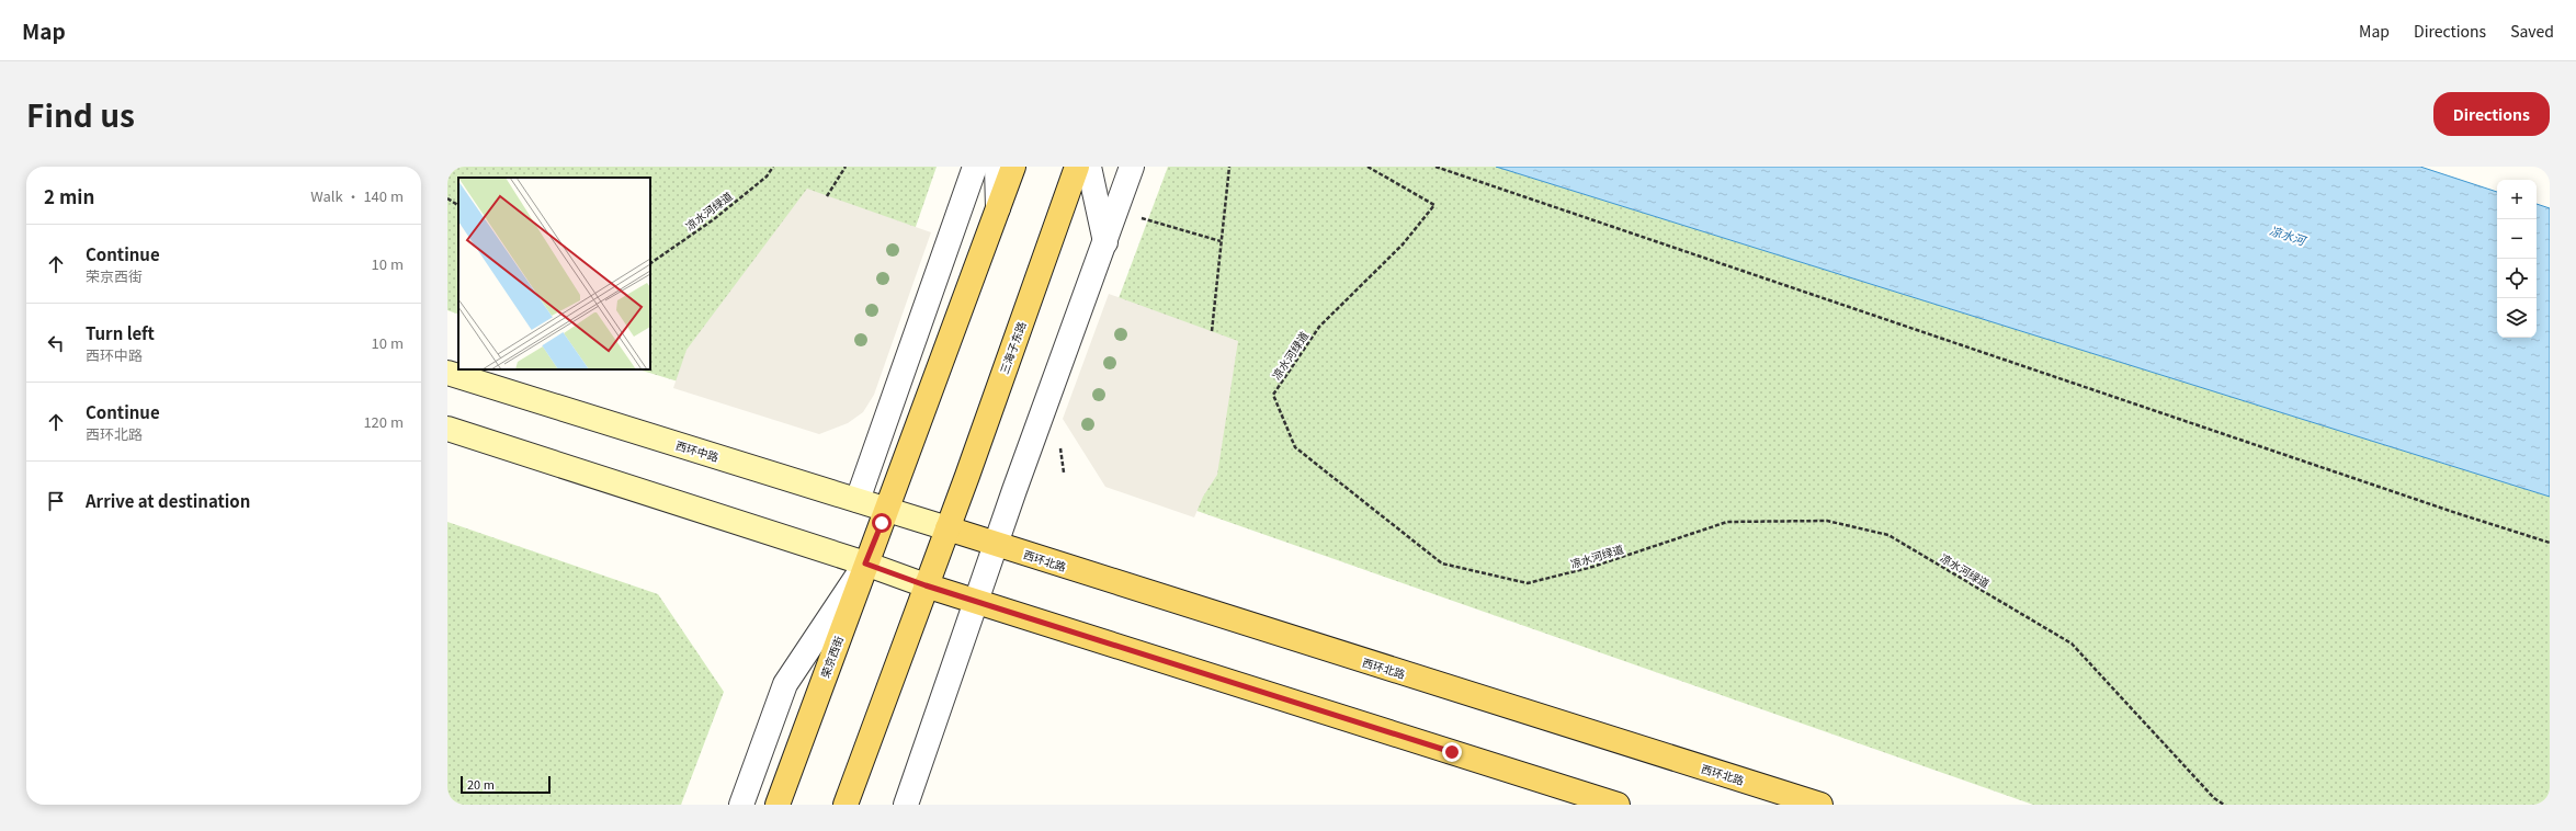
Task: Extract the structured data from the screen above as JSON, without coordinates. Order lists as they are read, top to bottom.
{
  "streets": {
    "main road": [
      "三海子东路",
      "西环中路",
      "西环北路",
      "荣京西街"
    ],
    "path": ["凉水河绿道"]
  },
  "crossings": [
    ["三海子东路", "西环中路"],
    ["三海子东路", "西环北路"],
    ["西环中路", "西环北路"],
    ["西环中路", "荣京西街"]
  ],
  "water": ["凉水河"],
  "scale_bar": "20 m",
  "page": {
    "header": "Map",
    "nav": ["Map", "Directions", "Saved"],
    "title": "Find us",
    "buttons": "Directions",
    "heading": ["2 min", "Walk · 140 m"],
    "map_buttons": ["+", "−"],
    "list": [
      ["Continue", "荣京西街", "10 m"],
      ["Turn left", "西环中路", "10 m"],
      ["Continue", "西环北路", "120 m"],
      "Arrive at destination"
    ],
    "scale": "20 m"
  }
}
